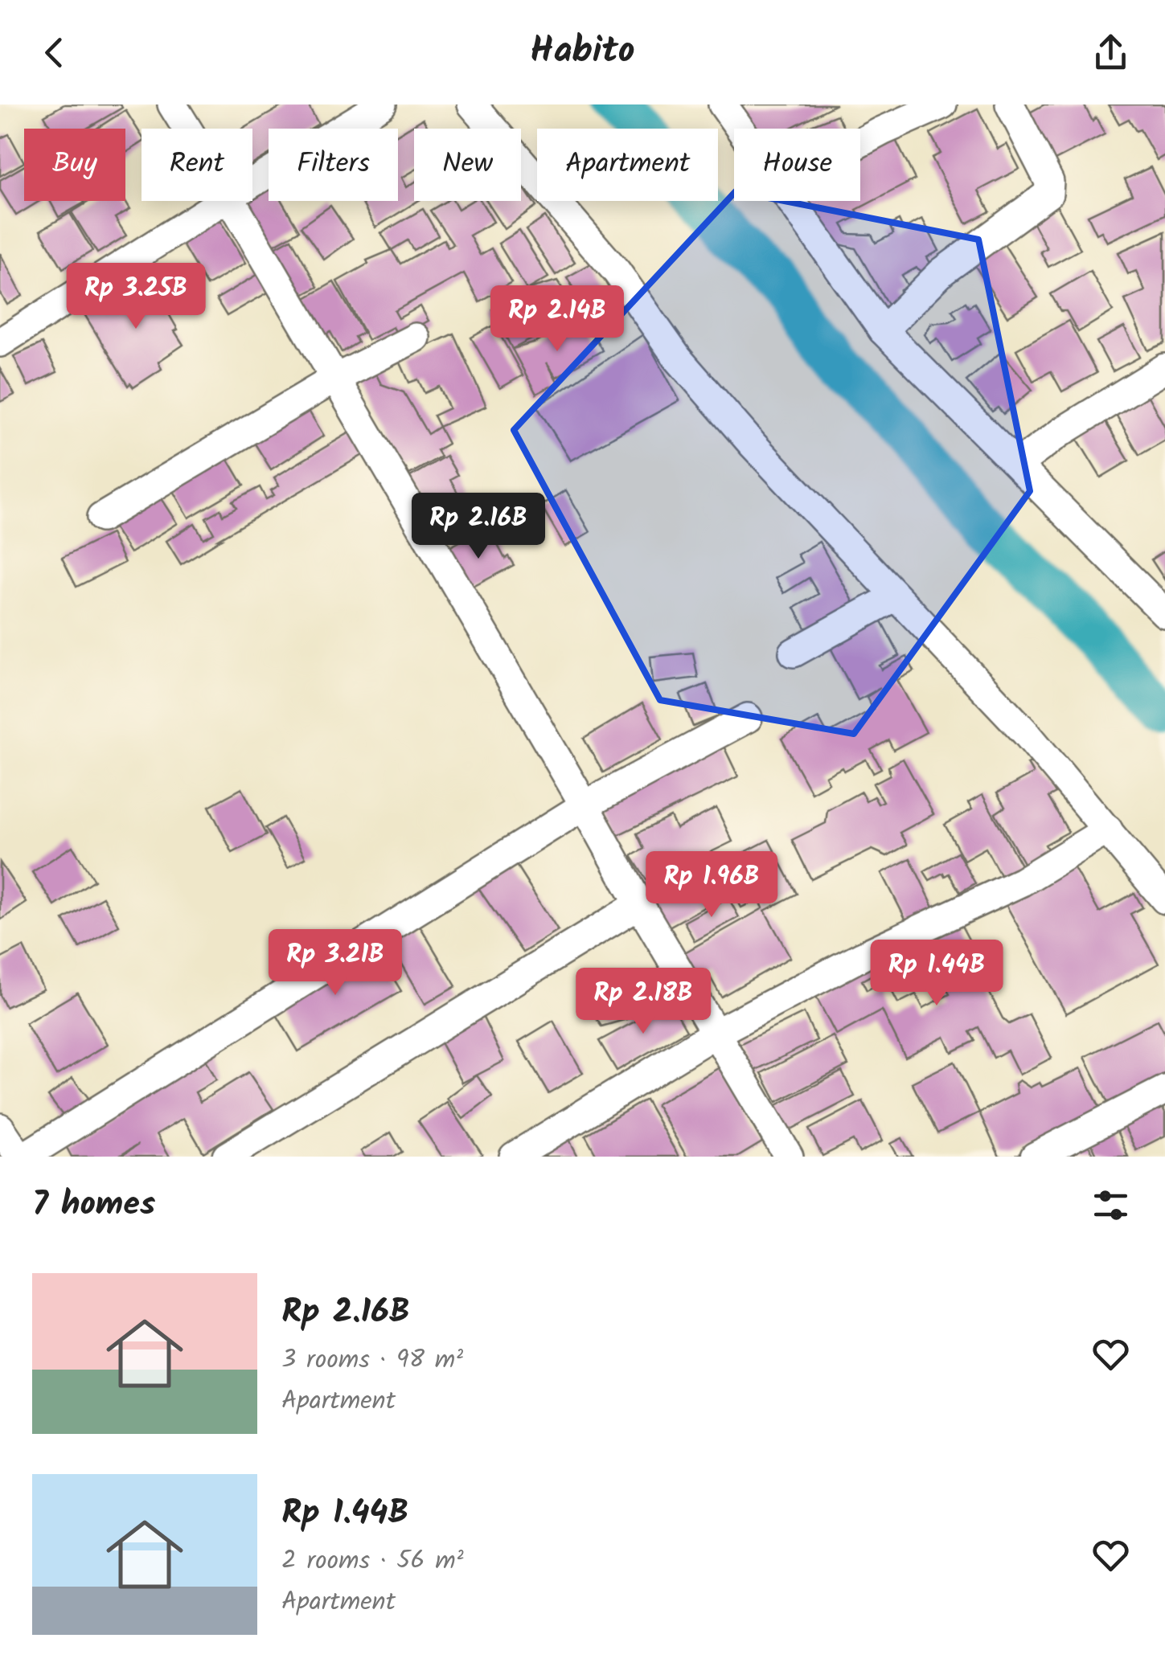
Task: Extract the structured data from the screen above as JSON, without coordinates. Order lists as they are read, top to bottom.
{
  "page": {
    "header": "Habito",
    "chip": [
      "Buy",
      "Rent",
      "Filters",
      "New",
      "Apartment",
      "House"
    ],
    "price": [
      "Rp 3.25B",
      "Rp 2.14B",
      "Rp 2.16B",
      "Rp 1.96B",
      "Rp 3.21B",
      "Rp 1.44B",
      "Rp 2.18B"
    ],
    "heading": "7 homes",
    "list": [
      {
        "name": "Rp 2.16B",
        "note": "3 rooms · 98 m² · Apartment"
      },
      {
        "name": "Rp 1.44B",
        "note": "2 rooms · 56 m² · Apartment"
      }
    ]
  }
}
